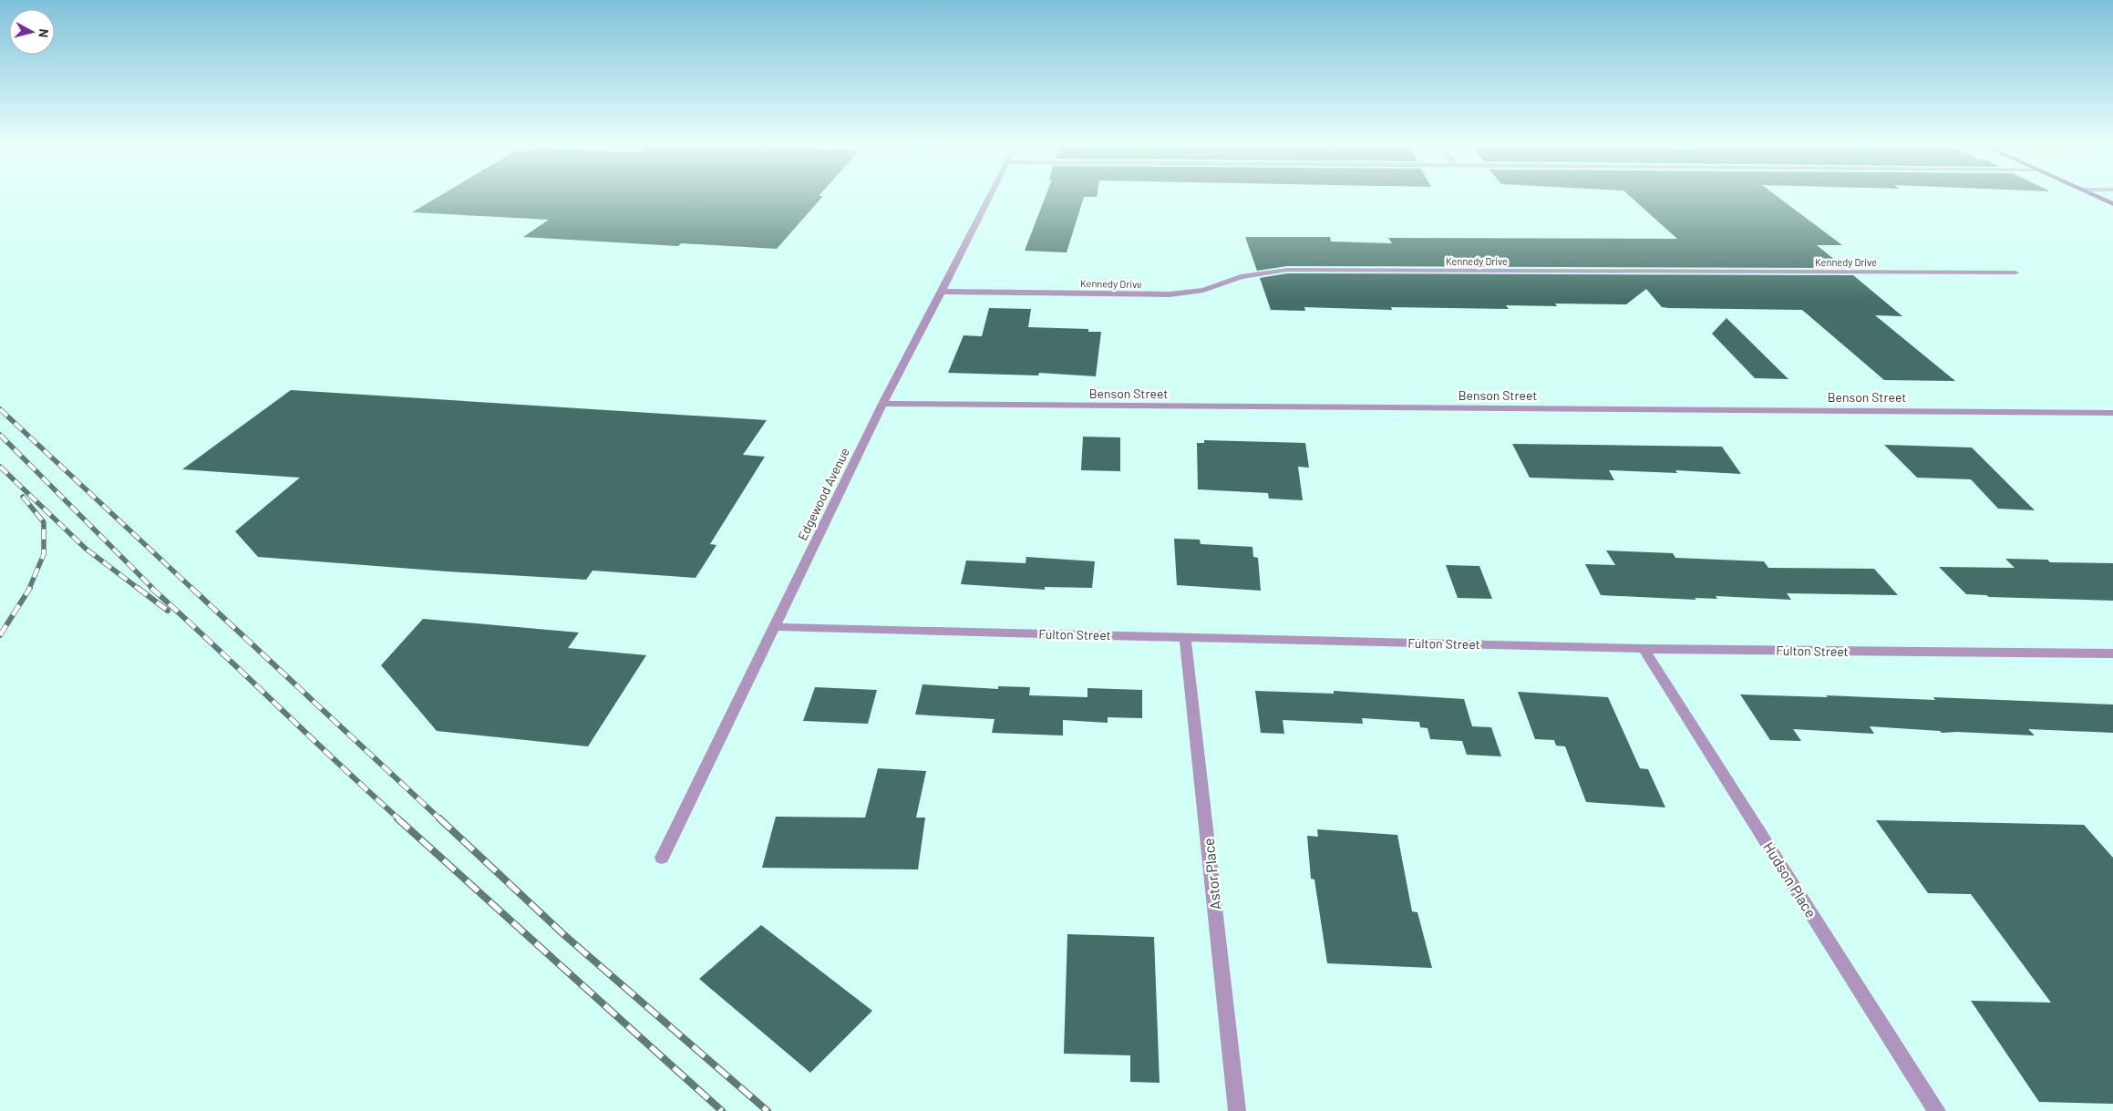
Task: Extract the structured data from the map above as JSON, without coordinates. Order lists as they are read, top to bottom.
{
  "streets": {
    "street": [
      "Kennedy Drive",
      "Benson Street",
      "Edgewood Avenue",
      "Fulton Street",
      "Astor Place",
      "Hudson Place"
    ]
  },
  "crossings": [
    ["Kennedy Drive", "Edgewood Avenue"],
    ["Benson Street", "Edgewood Avenue"],
    ["Edgewood Avenue", "Fulton Street"],
    ["Fulton Street", "Astor Place"],
    ["Fulton Street", "Hudson Place"]
  ],
  "north": "right"
}
